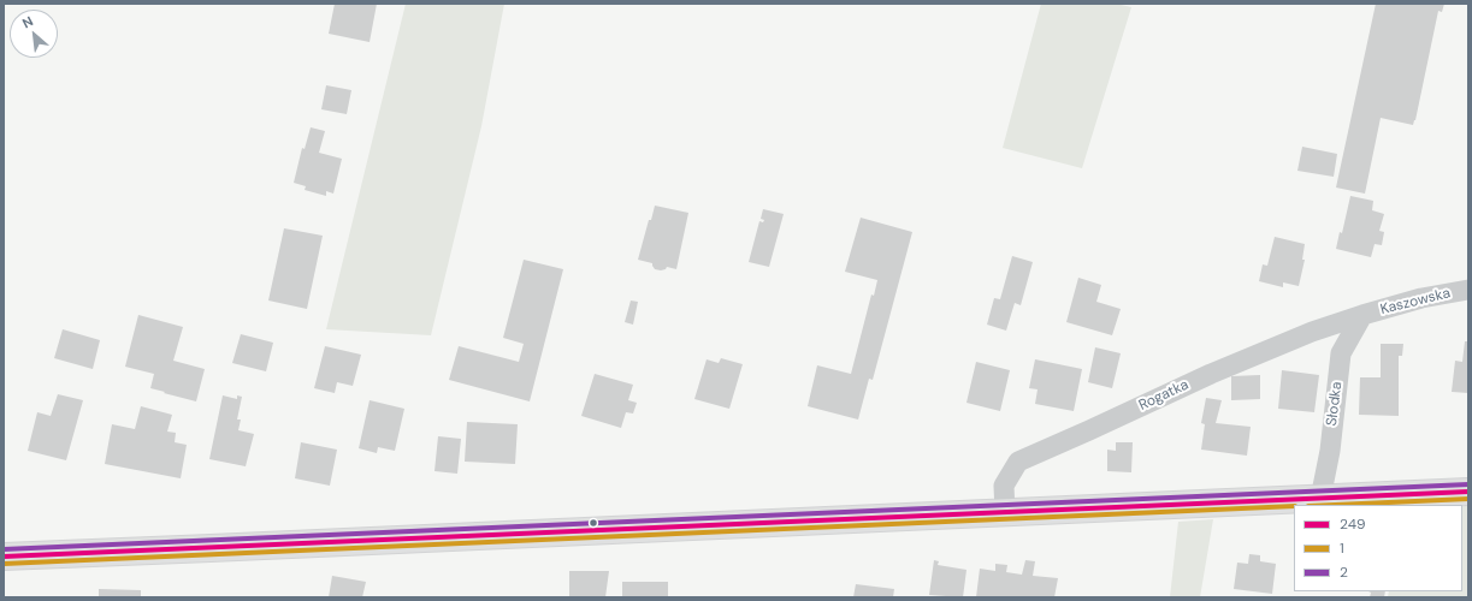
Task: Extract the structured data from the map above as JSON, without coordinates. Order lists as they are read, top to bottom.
{
  "streets": {
    "street": ["Kaszowska", "Rogatka", "Słodka"]
  },
  "crossings": [
    ["Kaszowska", "Rogatka"],
    ["Kaszowska", "Słodka"],
    ["Rogatka", "Słodka"]
  ],
  "lines": ["transit line 2", "transit line 249", "transit line 1"],
  "legend": ["249", "1", "2"],
  "north": "top left"
}
